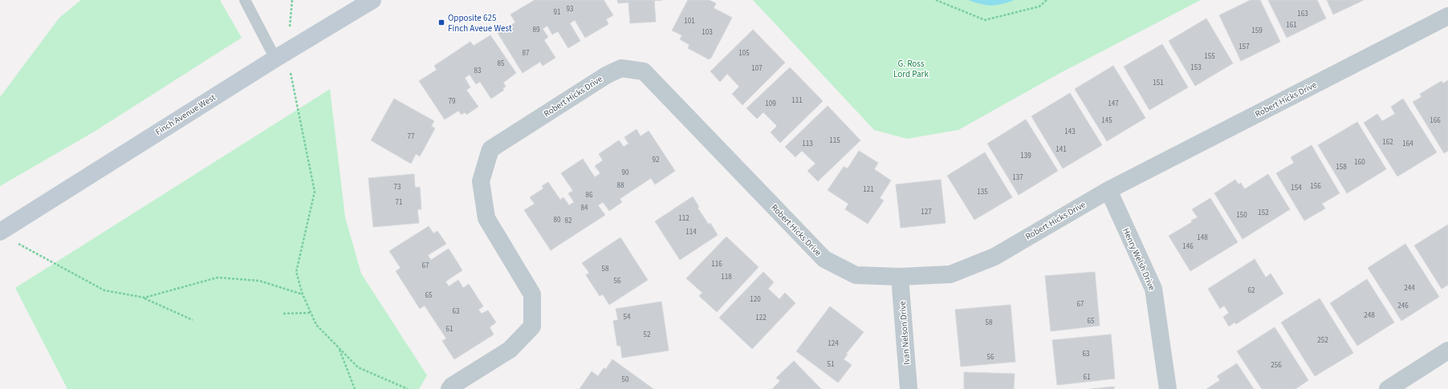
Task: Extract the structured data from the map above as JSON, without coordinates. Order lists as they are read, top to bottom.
{
  "streets": {
    "main road": ["Finch Avenue West"],
    "street": ["Robert Hicks Drive", "Henry Welsh Drive", "Ivan Nelson Drive"]
  },
  "crossings": [
    ["Robert Hicks Drive", "Henry Welsh Drive"],
    ["Robert Hicks Drive", "Ivan Nelson Drive"]
  ],
  "parks": ["G. Ross Lord Park"],
  "places": {
    "transit": ["Opposite 625 Finch Aveue West"]
  },
  "house_numbers": [
    "93",
    "91",
    "163",
    "101",
    "161",
    "89",
    "159",
    "103",
    "157",
    "87",
    "105",
    "155",
    "85",
    "153",
    "107",
    "83",
    "151",
    "111",
    "79",
    "109",
    "147",
    "145",
    "166",
    "143",
    "77",
    "115",
    "162",
    "113",
    "164",
    "141",
    "139",
    "92",
    "160",
    "158",
    "90",
    "137",
    "88",
    "156",
    "73",
    "154",
    "121",
    "135",
    "86",
    "71",
    "84",
    "127",
    "152",
    "150",
    "112",
    "80",
    "82",
    "114",
    "148",
    "146",
    "116",
    "67",
    "58",
    "118",
    "56",
    "244",
    "62",
    "65",
    "120",
    "67",
    "246",
    "63",
    "248",
    "54",
    "122",
    "65",
    "58",
    "61",
    "52",
    "252",
    "124",
    "63",
    "56",
    "51",
    "256",
    "61",
    "50"
  ]
}
